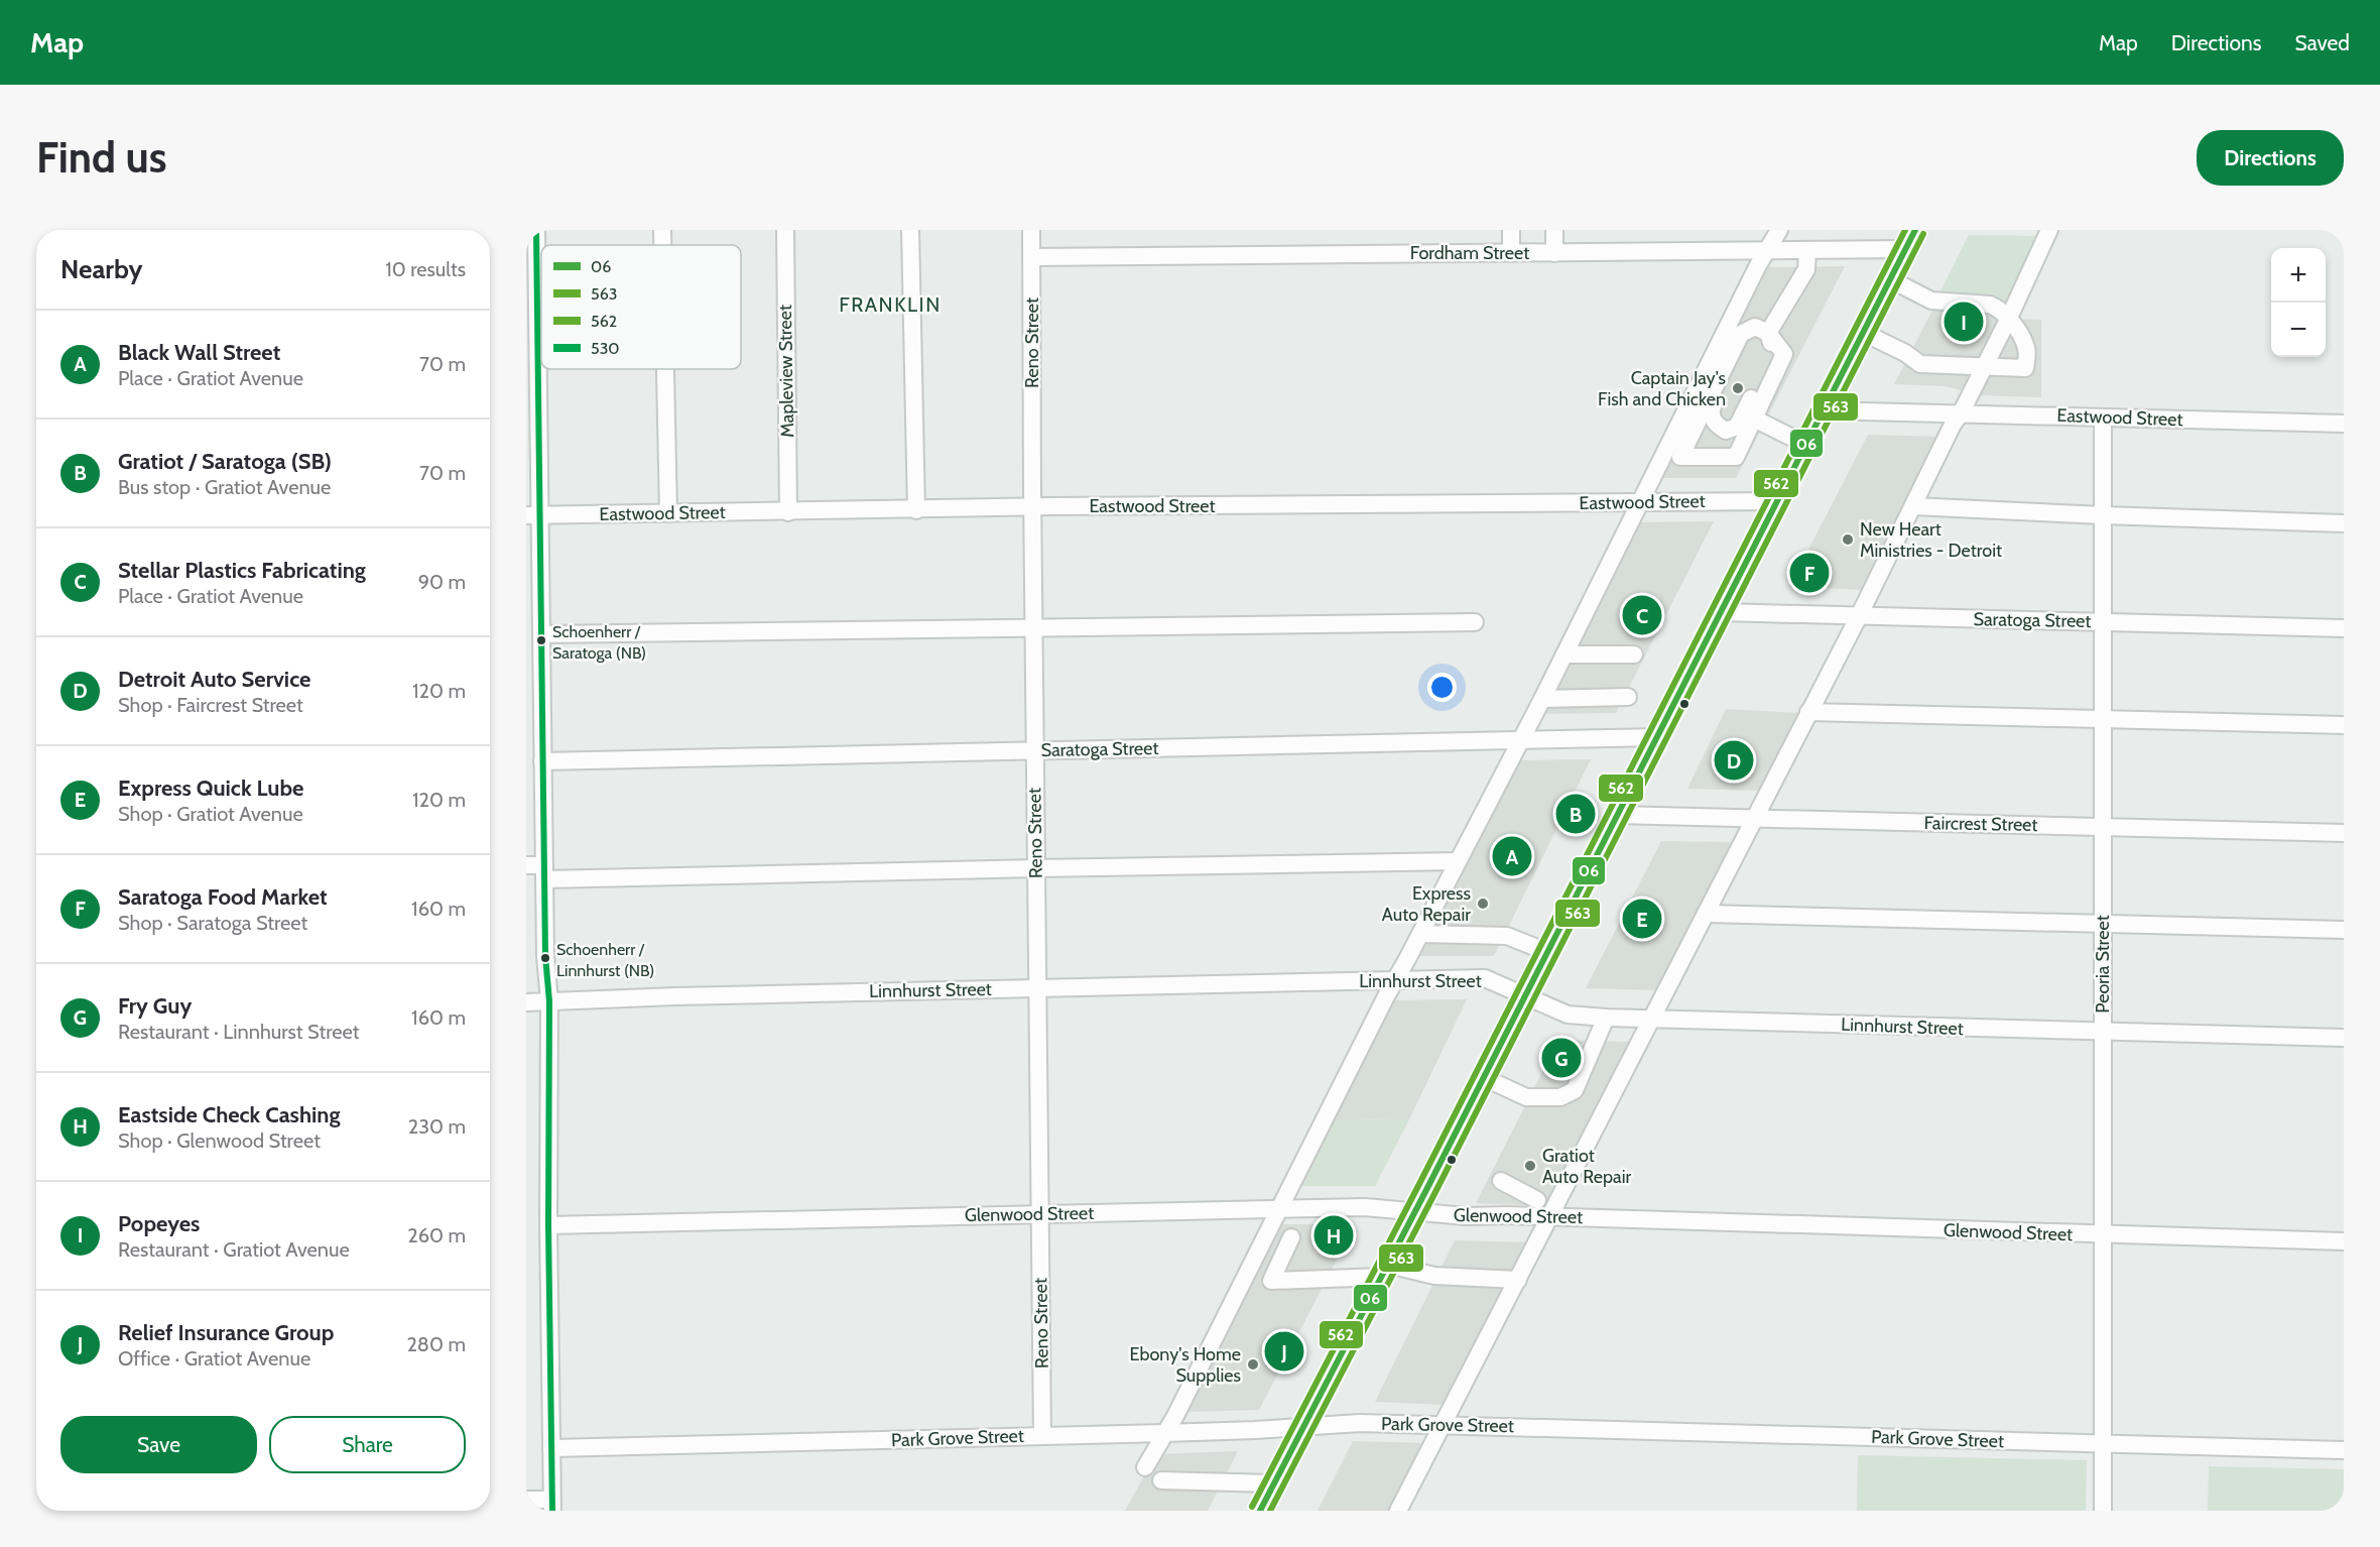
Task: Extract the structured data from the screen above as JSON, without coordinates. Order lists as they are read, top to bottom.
{
  "streets": {
    "street": [
      "Fordham Street",
      "Reno Street",
      "Mapleview Street",
      "Eastwood Street",
      "Saratoga Street",
      "Faircrest Street",
      "Peoria Street",
      "Linnhurst Street",
      "Glenwood Street",
      "Park Grove Street"
    ]
  },
  "crossings": [
    ["Fordham Street", "Reno Street"],
    ["Reno Street", "Eastwood Street"],
    ["Reno Street", "Saratoga Street"],
    ["Reno Street", "Linnhurst Street"],
    ["Reno Street", "Glenwood Street"],
    ["Reno Street", "Park Grove Street"],
    ["Mapleview Street", "Eastwood Street"],
    ["Eastwood Street", "Peoria Street"],
    ["Saratoga Street", "Peoria Street"],
    ["Faircrest Street", "Peoria Street"],
    ["Peoria Street", "Linnhurst Street"],
    ["Peoria Street", "Glenwood Street"],
    ["Peoria Street", "Park Grove Street"]
  ],
  "districts": ["FRANKLIN"],
  "places": [
    "Captain Jay's Fish and Chicken",
    "New Heart Ministries - Detroit",
    "Schoenherr / Saratoga (NB)",
    "Express Auto Repair",
    "Schoenherr / Linnhurst (NB)",
    "Gratiot Auto Repair",
    "Ebony's Home Supplies"
  ],
  "lines": [
    "transit line 06",
    "transit line 562",
    "transit line 530",
    "transit line 563"
  ],
  "legend": [
    "06",
    "563",
    "562",
    "530"
  ],
  "page": {
    "header": "Map",
    "nav": ["Map", "Directions", "Saved"],
    "buttons": [
      "Directions",
      ["Save", "Share"]
    ],
    "title": "Find us",
    "heading": ["Nearby", "10 results"],
    "map_buttons": ["+", "−"],
    "pins": [
      "I",
      "F",
      "C",
      "D",
      "B",
      "A",
      "E",
      "G",
      "H",
      "J"
    ],
    "list": [
      {
        "mark": "A",
        "name": "Black Wall Street",
        "note": "Place · Gratiot Avenue",
        "value": "70 m"
      },
      {
        "mark": "B",
        "name": "Gratiot / Saratoga (SB)",
        "note": "Bus stop · Gratiot Avenue",
        "value": "70 m"
      },
      {
        "mark": "C",
        "name": "Stellar Plastics Fabricating",
        "note": "Place · Gratiot Avenue",
        "value": "90 m"
      },
      {
        "mark": "D",
        "name": "Detroit Auto Service",
        "note": "Shop · Faircrest Street",
        "value": "120 m"
      },
      {
        "mark": "E",
        "name": "Express Quick Lube",
        "note": "Shop · Gratiot Avenue",
        "value": "120 m"
      },
      {
        "mark": "F",
        "name": "Saratoga Food Market",
        "note": "Shop · Saratoga Street",
        "value": "160 m"
      },
      {
        "mark": "G",
        "name": "Fry Guy",
        "note": "Restaurant · Linnhurst Street",
        "value": "160 m"
      },
      {
        "mark": "H",
        "name": "Eastside Check Cashing",
        "note": "Shop · Glenwood Street",
        "value": "230 m"
      },
      {
        "mark": "I",
        "name": "Popeyes",
        "note": "Restaurant · Gratiot Avenue",
        "value": "260 m"
      },
      {
        "mark": "J",
        "name": "Relief Insurance Group",
        "note": "Office · Gratiot Avenue",
        "value": "280 m"
      }
    ]
  }
}
